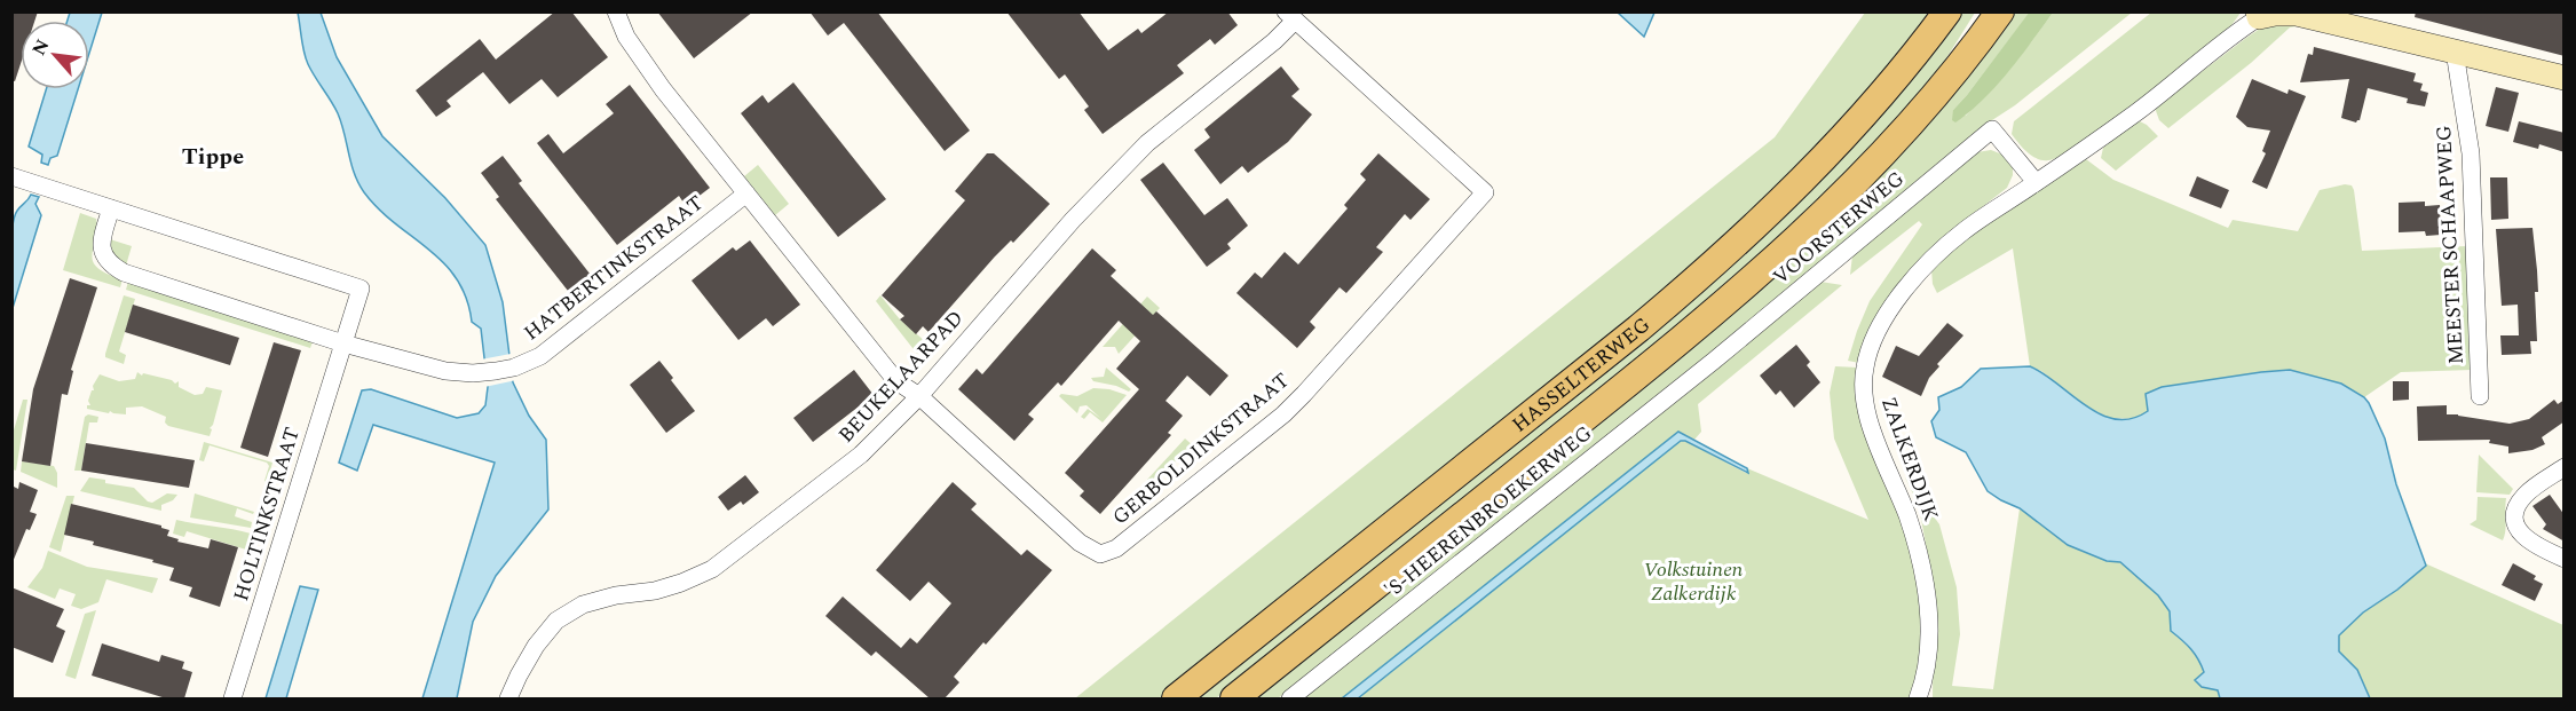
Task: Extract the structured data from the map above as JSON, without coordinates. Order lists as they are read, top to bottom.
{
  "streets": {
    "main road": ["HASSELTERWEG"],
    "street": [
      "VOORSTERWEG",
      "MEESTER SCHAAPWEG",
      "HATBERTINKSTRAAT",
      "BEUKELAARPAD",
      "GERBOLDINKSTRAAT",
      "ZALKERDIJK",
      "'S-HEERENBROEKERWEG",
      "HOLTINKSTRAAT"
    ]
  },
  "crossings": [
    ["VOORSTERWEG", "ZALKERDIJK"],
    ["VOORSTERWEG", "'S-HEERENBROEKERWEG"],
    ["HATBERTINKSTRAAT", "GERBOLDINKSTRAAT"],
    ["HATBERTINKSTRAAT", "HOLTINKSTRAAT"],
    ["BEUKELAARPAD", "GERBOLDINKSTRAAT"]
  ],
  "districts": ["Tippe"],
  "parks": ["Volkstuinen Zalkerdijk"],
  "north": "top left"
}
